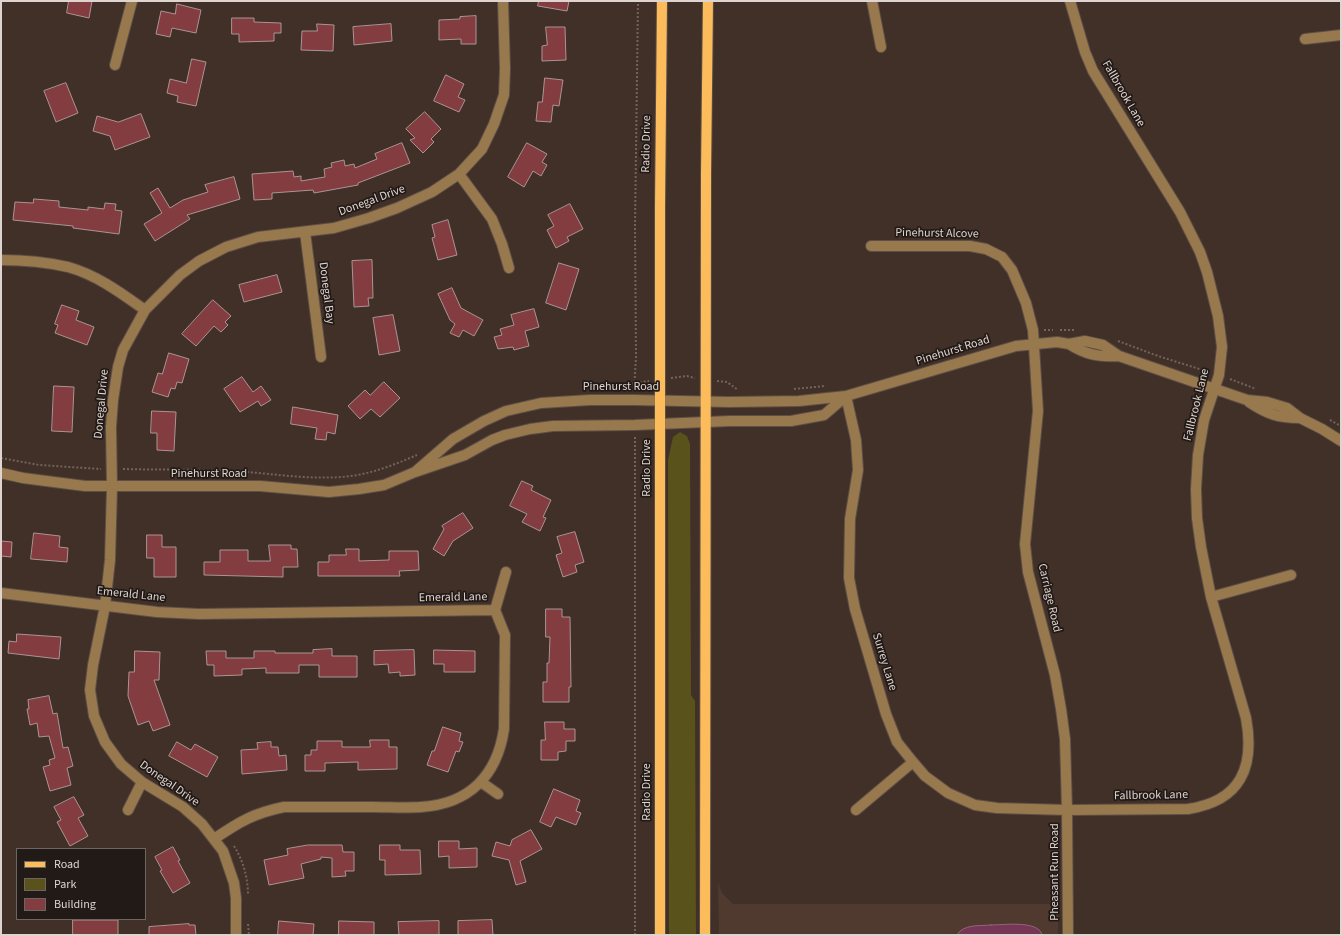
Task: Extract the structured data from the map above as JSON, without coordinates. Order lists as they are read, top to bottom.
{
  "streets": {
    "main road": ["Radio Drive"],
    "street": [
      "Fallbrook Lane",
      "Donegal Drive",
      "Pinehurst Alcove",
      "Donegal Bay",
      "Pinehurst Road",
      "Emerald Lane",
      "Carriage Road",
      "Surrey Lane",
      "Pheasant Run Road"
    ]
  },
  "crossings": [
    ["Fallbrook Lane", "Pinehurst Road"],
    ["Fallbrook Lane", "Carriage Road"],
    ["Fallbrook Lane", "Surrey Lane"],
    ["Fallbrook Lane", "Pheasant Run Road"],
    ["Radio Drive", "Pinehurst Road"],
    ["Donegal Drive", "Donegal Bay"],
    ["Donegal Drive", "Pinehurst Road"],
    ["Donegal Drive", "Emerald Lane"],
    ["Pinehurst Alcove", "Pinehurst Road"],
    ["Pinehurst Alcove", "Carriage Road"],
    ["Pinehurst Road", "Carriage Road"],
    ["Pinehurst Road", "Surrey Lane"],
    ["Carriage Road", "Surrey Lane"],
    ["Carriage Road", "Pheasant Run Road"],
    ["Surrey Lane", "Pheasant Run Road"]
  ],
  "legend": ["Road", "Park", "Building"]
}
